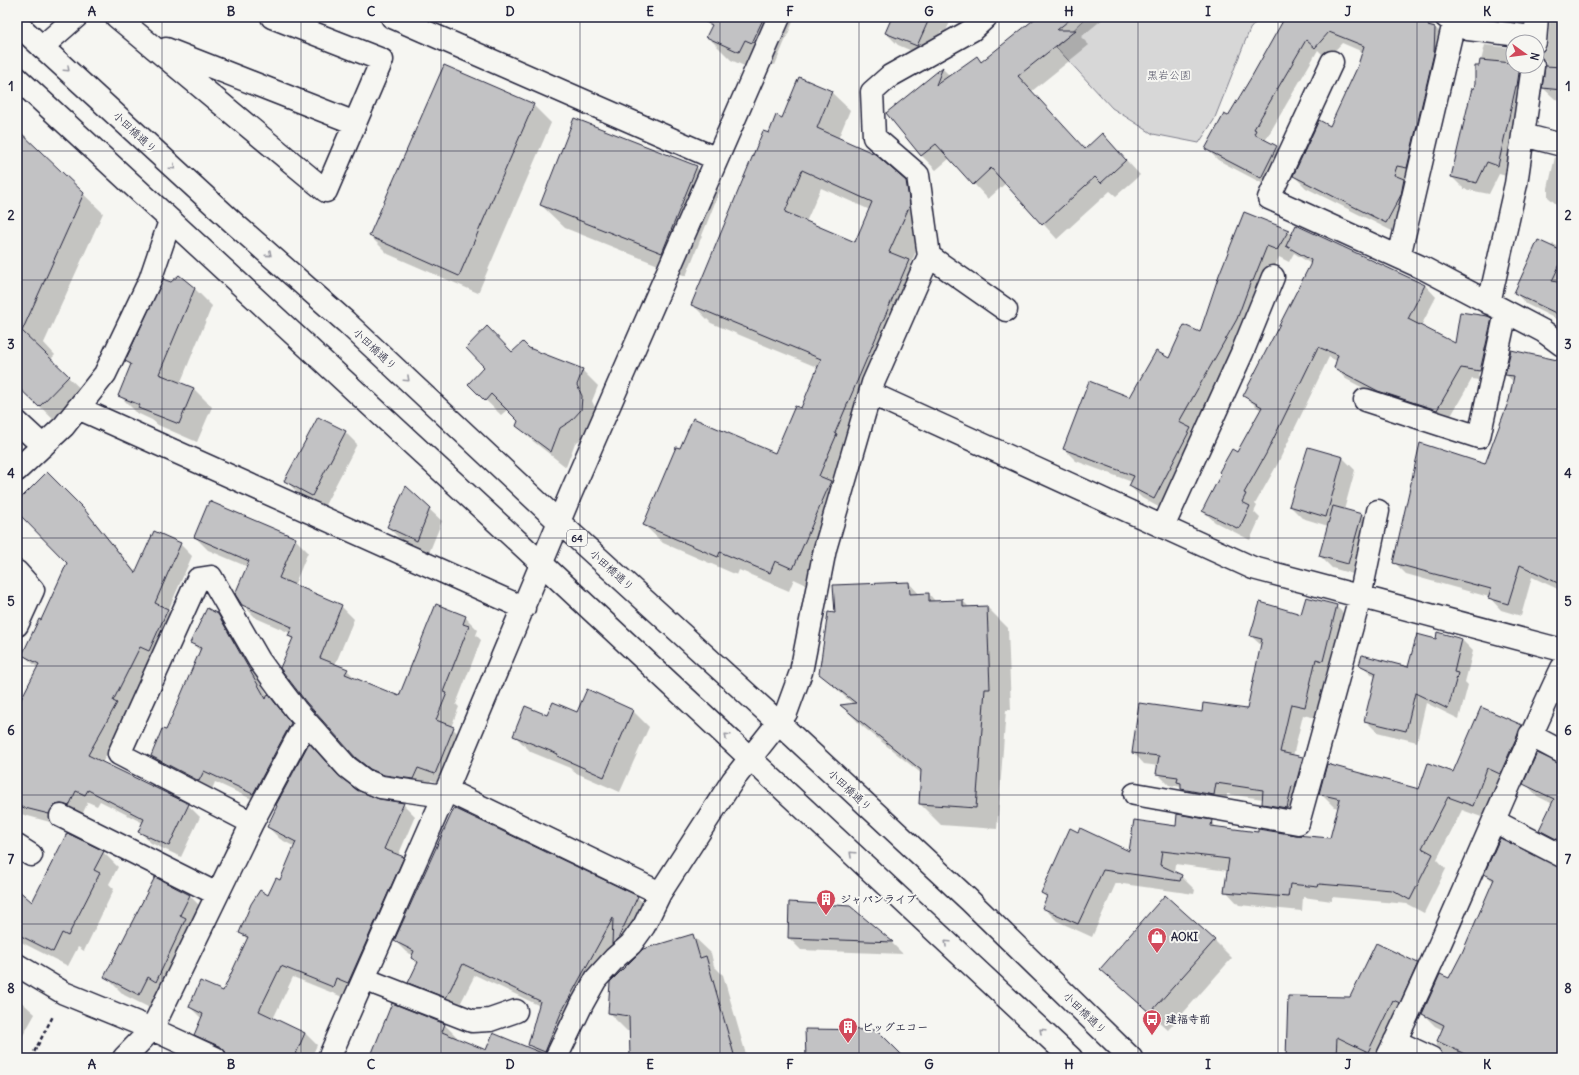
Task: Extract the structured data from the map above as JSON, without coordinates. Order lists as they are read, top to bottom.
{
  "streets": {
    "street": ["小田橋通り", "64"]
  },
  "parks": ["黒岩公園"],
  "places": {
    "building": ["ジャパンライブ", "ビッグエコー"],
    "shop": ["AOKI"],
    "bus stop": ["建福寺前"]
  },
  "north": "right",
  "grid": {
    "columns": [
      "A",
      "B",
      "C",
      "D",
      "E",
      "F",
      "G",
      "H",
      "I",
      "J",
      "K"
    ],
    "rows": [
      "1",
      "2",
      "3",
      "4",
      "5",
      "6",
      "7",
      "8"
    ]
  }
}
